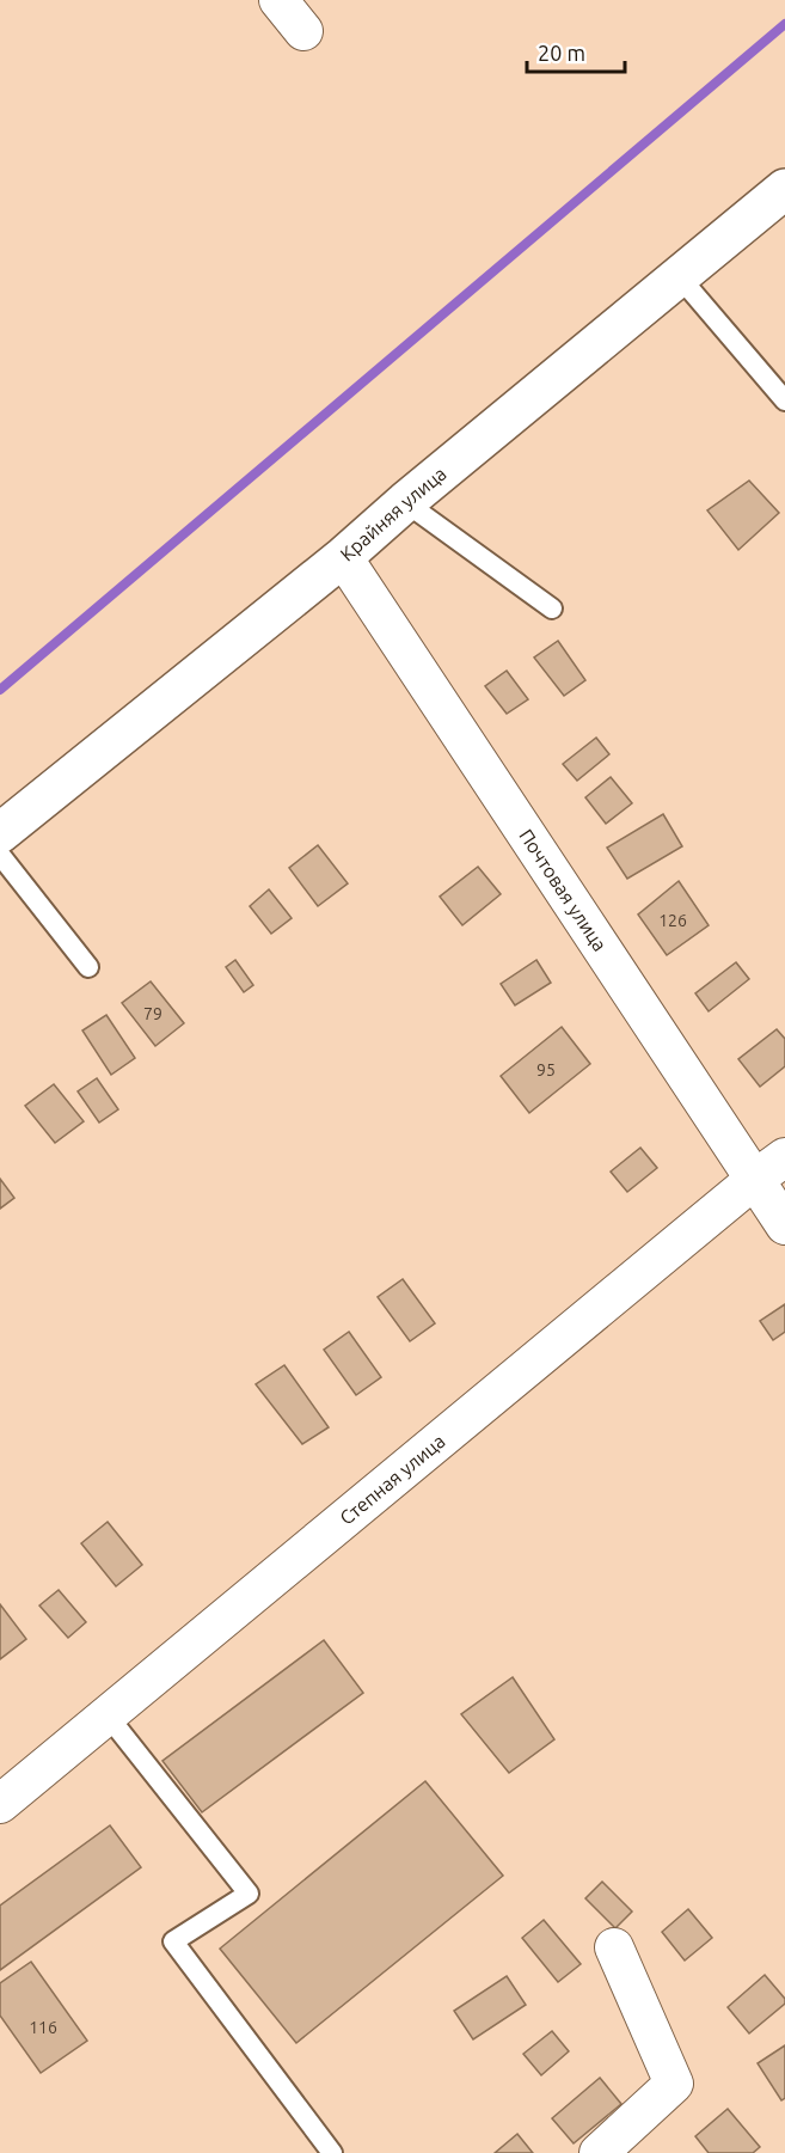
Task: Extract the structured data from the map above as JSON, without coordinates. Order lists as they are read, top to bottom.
{
  "streets": {
    "main road": ["Крайняя улица"],
    "street": ["Почтовая улица", "Степная улица"]
  },
  "crossings": [
    ["Крайняя улица", "Почтовая улица"],
    ["Почтовая улица", "Степная улица"]
  ],
  "house_numbers": [
    "126",
    "79",
    "95",
    "116"
  ],
  "scale_bar": "20 m"
}
